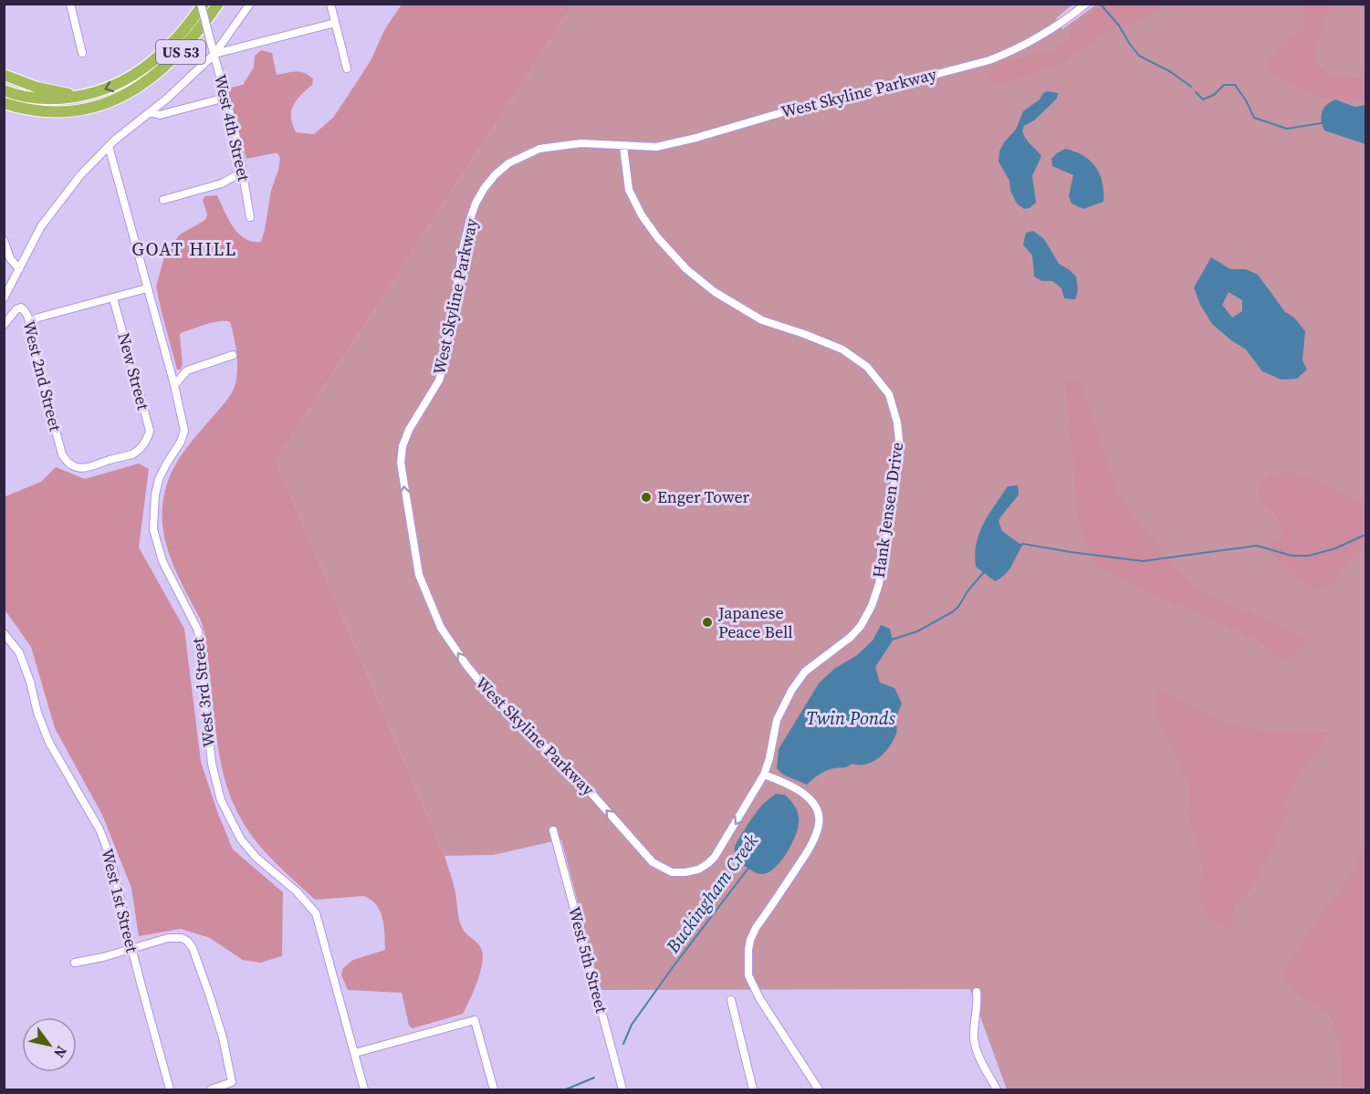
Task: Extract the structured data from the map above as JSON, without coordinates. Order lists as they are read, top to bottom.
{
  "streets": {
    "highway": ["US 53"],
    "street": [
      "West Skyline Parkway",
      "West 4th Street",
      "New Street",
      "West 2nd Street",
      "Hank Jensen Drive",
      "West 3rd Street",
      "West 1st Street",
      "West 5th Street"
    ]
  },
  "crossings": [
    ["US 53", "West 4th Street"],
    ["West Skyline Parkway", "Hank Jensen Drive"],
    ["New Street", "West 2nd Street"]
  ],
  "districts": ["GOAT HILL"],
  "water": ["Twin Ponds", "Buckingham Creek"],
  "places": ["Enger Tower", "Japanese Peace Bell"],
  "north": "bottom right"
}
